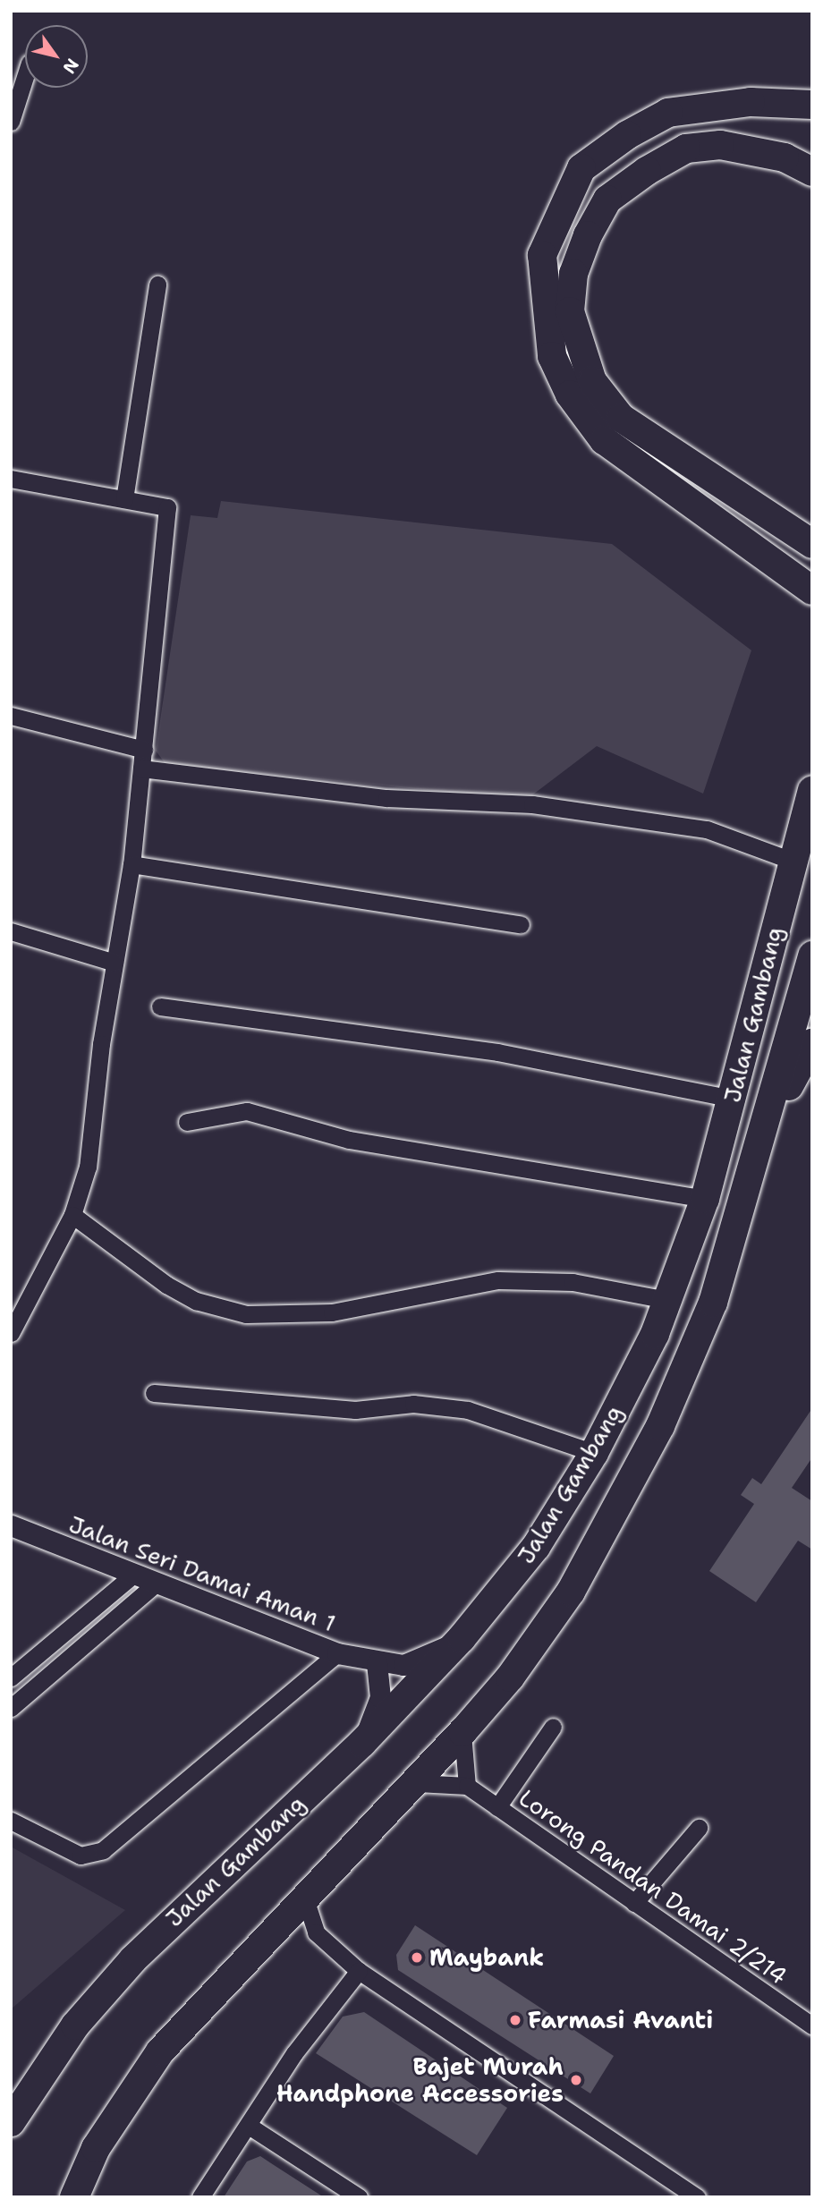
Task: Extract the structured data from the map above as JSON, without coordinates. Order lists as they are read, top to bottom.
{
  "streets": {
    "highway": ["Jalan Gambang"],
    "street": ["Jalan Seri Damai Aman 1", "Lorong Pandan Damai 2/214"]
  },
  "crossings": [
    ["Jalan Gambang", "Jalan Seri Damai Aman 1"]
  ],
  "places": ["Maybank", "Farmasi Avanti", "Bajet Murah Handphone Accessories"],
  "north": "bottom right"
}
